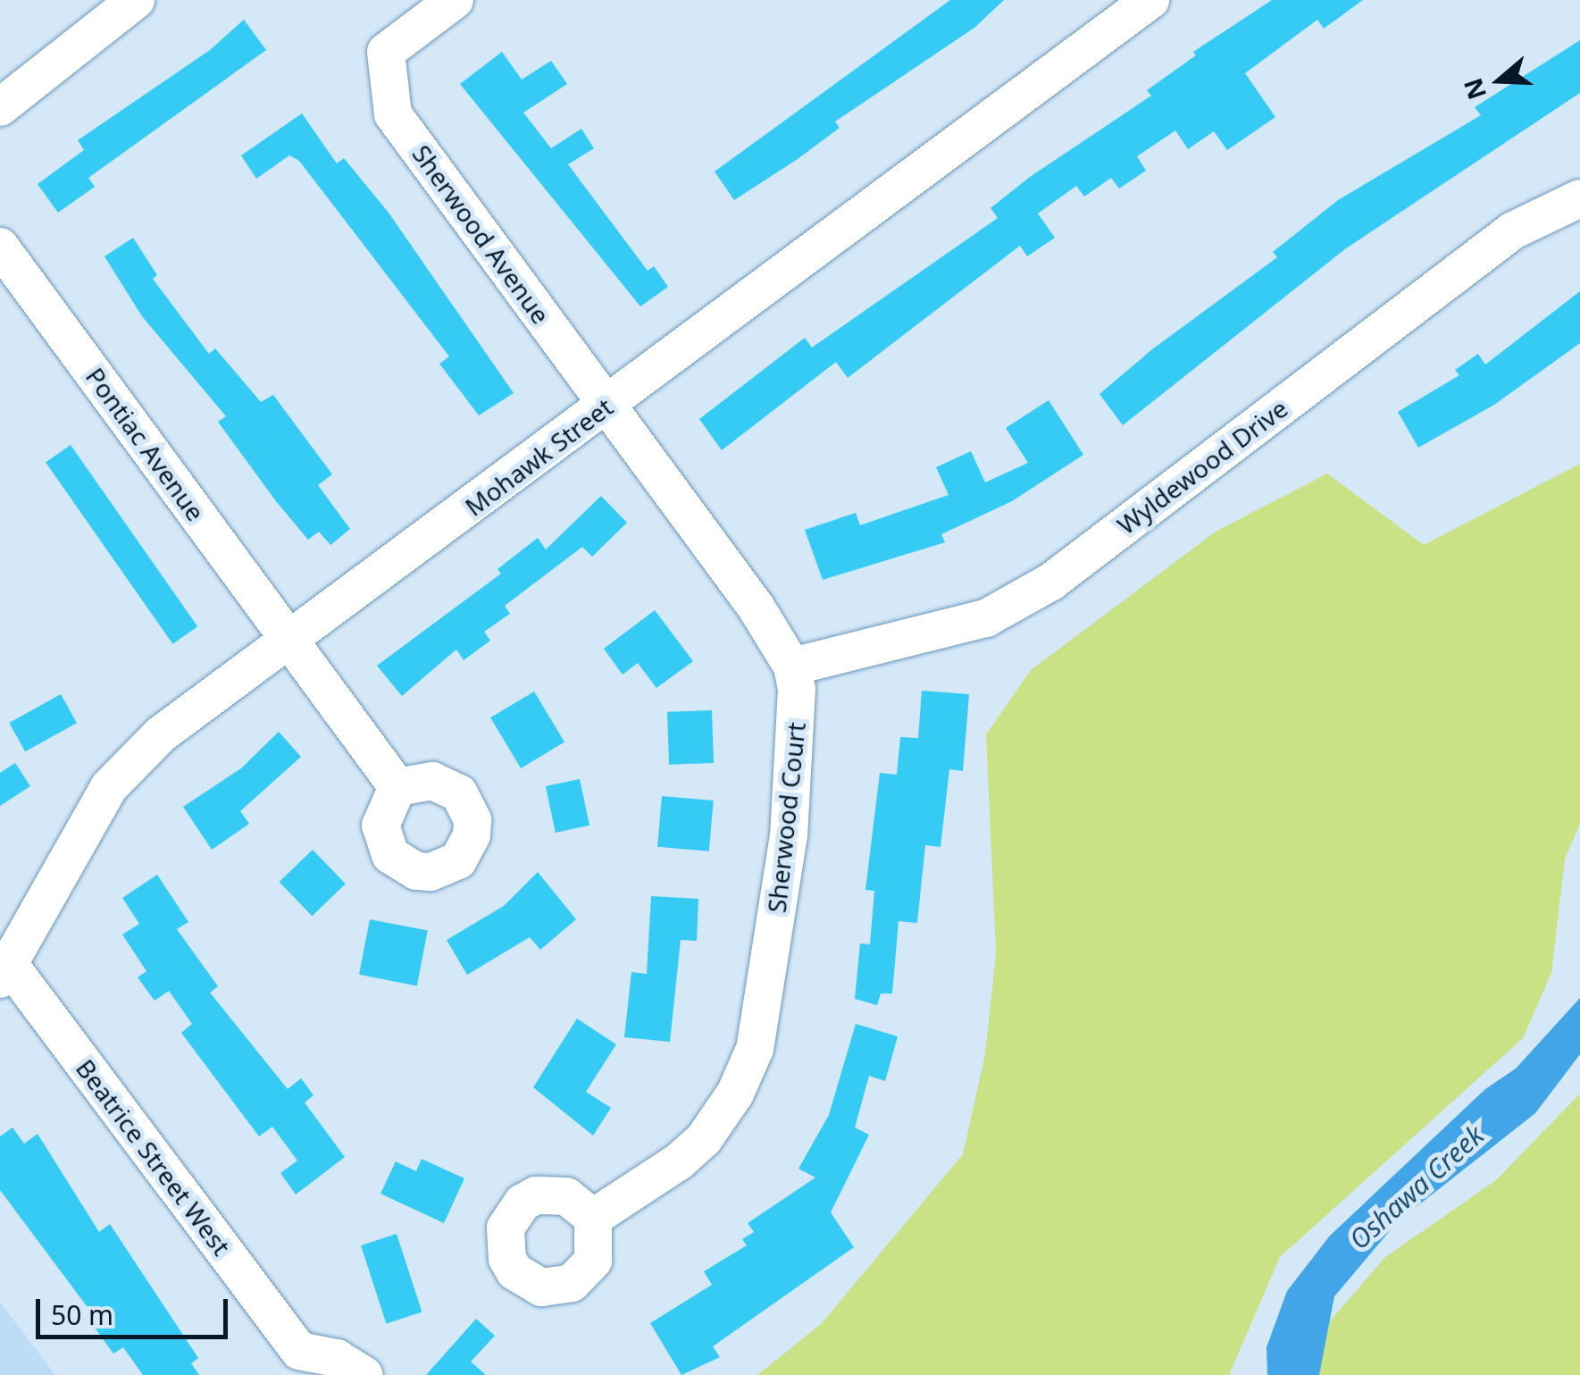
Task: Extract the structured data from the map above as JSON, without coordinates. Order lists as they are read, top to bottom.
{
  "streets": {
    "street": [
      "Sherwood Avenue",
      "Pontiac Avenue",
      "Mohawk Street",
      "Wyldewood Drive",
      "Sherwood Court",
      "Beatrice Street West"
    ]
  },
  "crossings": [
    ["Sherwood Avenue", "Mohawk Street"],
    ["Sherwood Avenue", "Sherwood Court"],
    ["Pontiac Avenue", "Mohawk Street"],
    ["Mohawk Street", "Sherwood Court"],
    ["Mohawk Street", "Beatrice Street West"],
    ["Wyldewood Drive", "Sherwood Court"]
  ],
  "water": ["Oshawa Creek"],
  "scale_bar": "50 m",
  "north": "left"
}
